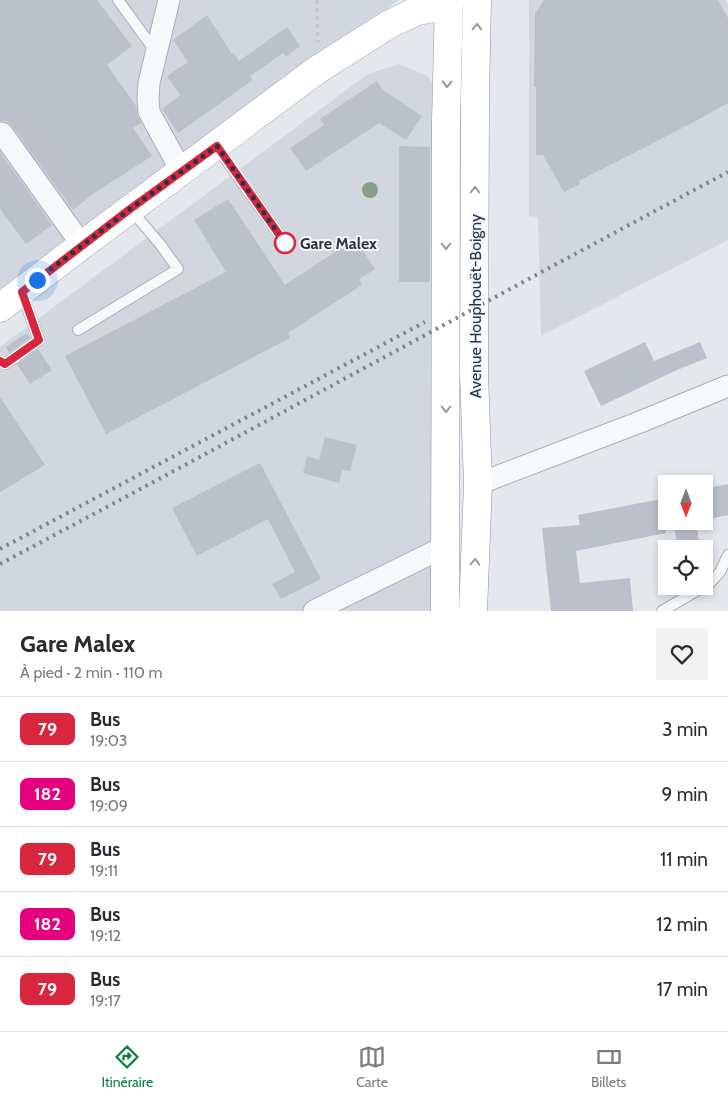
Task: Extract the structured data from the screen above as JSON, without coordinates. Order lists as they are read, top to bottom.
{
  "streets": {
    "main road": ["Avenue Houphouët-Boigny"]
  },
  "places": ["Gare Malex"],
  "lines": ["bus line 79"],
  "north": "bottom",
  "page": {
    "heading": ["Gare Malex", "À pied · 2 min · 110 m"],
    "list": [
      {
        "mark": "79",
        "name": "Bus",
        "note": "19:03",
        "value": "3 min"
      },
      {
        "mark": "182",
        "name": "Bus",
        "note": "19:09",
        "value": "9 min"
      },
      {
        "mark": "79",
        "name": "Bus",
        "note": "19:11",
        "value": "11 min"
      },
      {
        "mark": "182",
        "name": "Bus",
        "note": "19:12",
        "value": "12 min"
      },
      {
        "mark": "79",
        "name": "Bus",
        "note": "19:17",
        "value": "17 min"
      }
    ],
    "tabs": ["Itinéraire", "Carte", "Billets"]
  }
}
